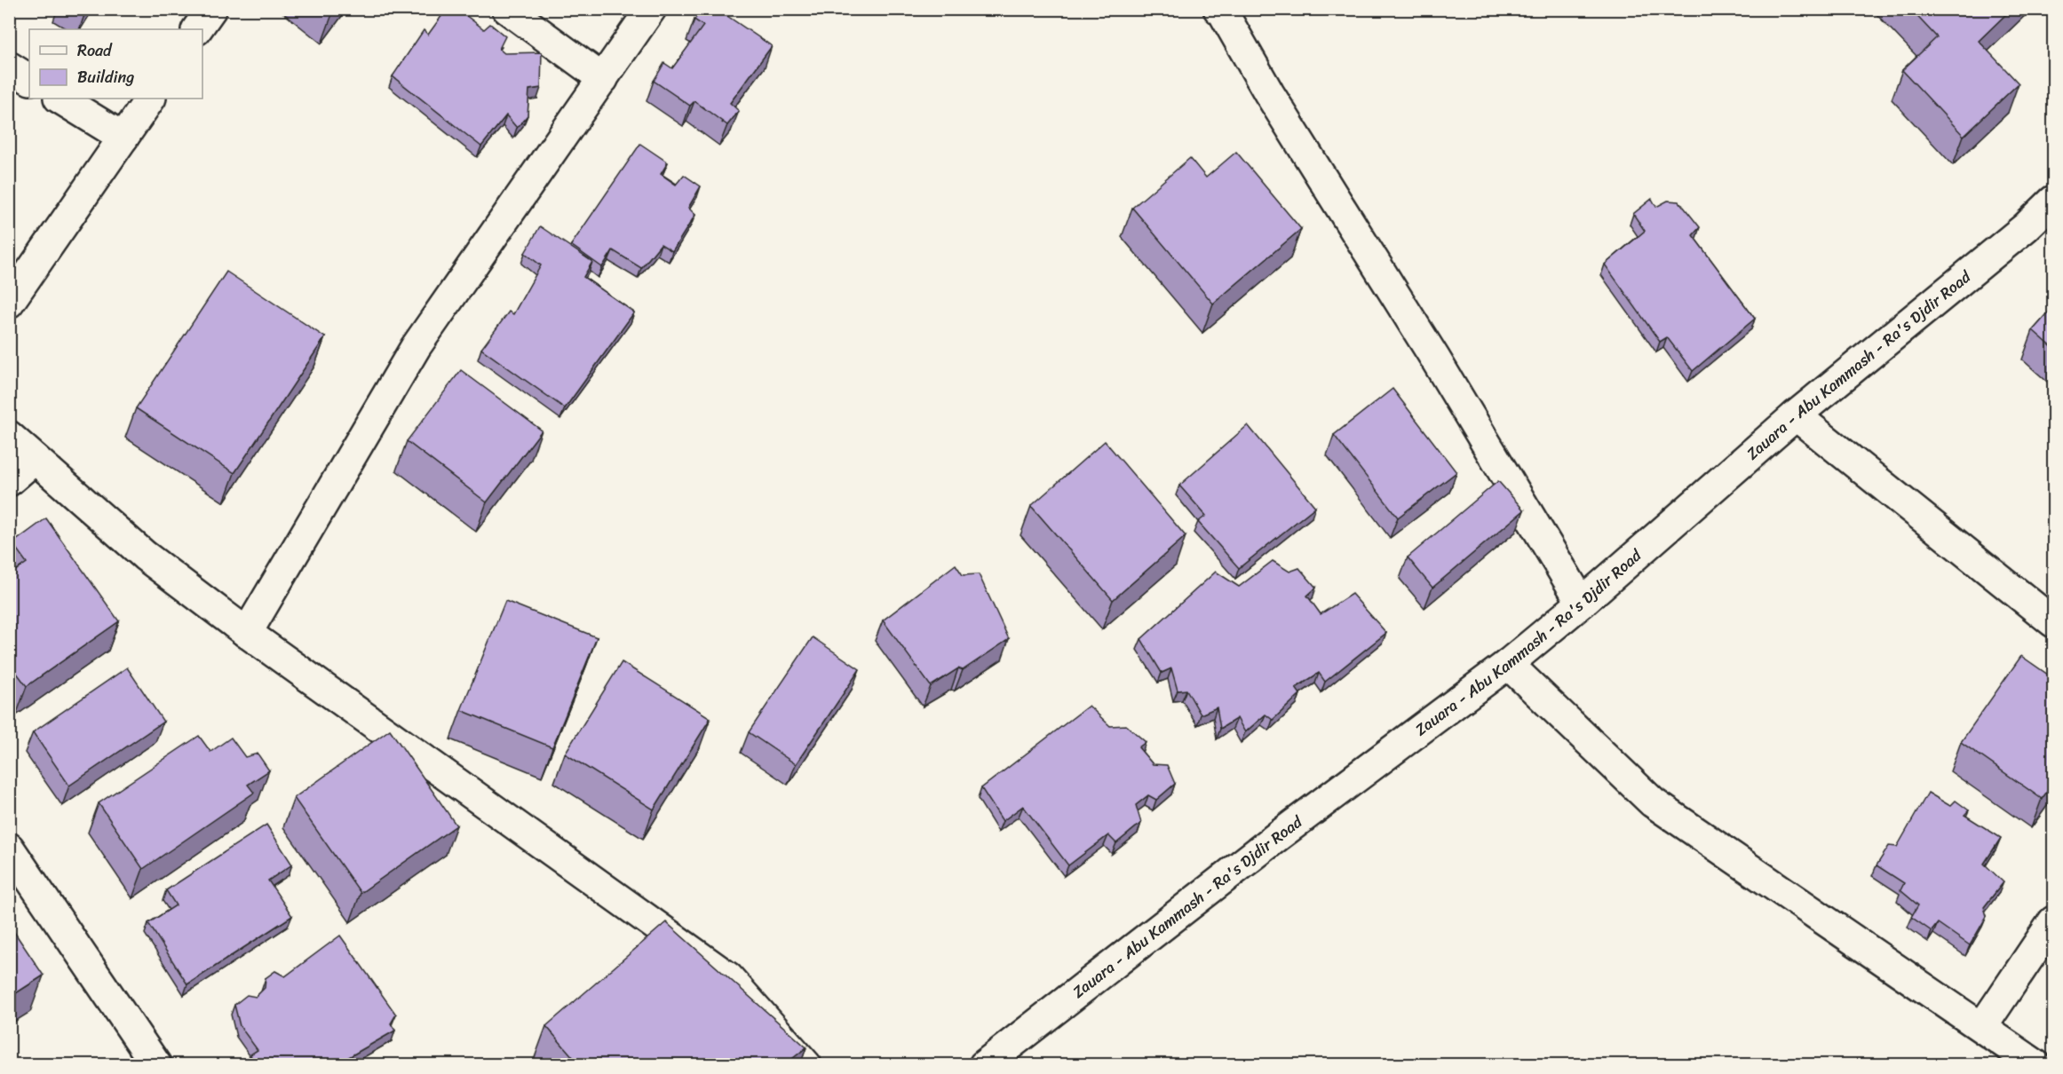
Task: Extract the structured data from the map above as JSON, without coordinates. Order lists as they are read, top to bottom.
{
  "streets": {
    "street": ["Zauara - Abu Kammash - Ra's Djdir Road"]
  },
  "legend": ["Road", "Building"]
}
